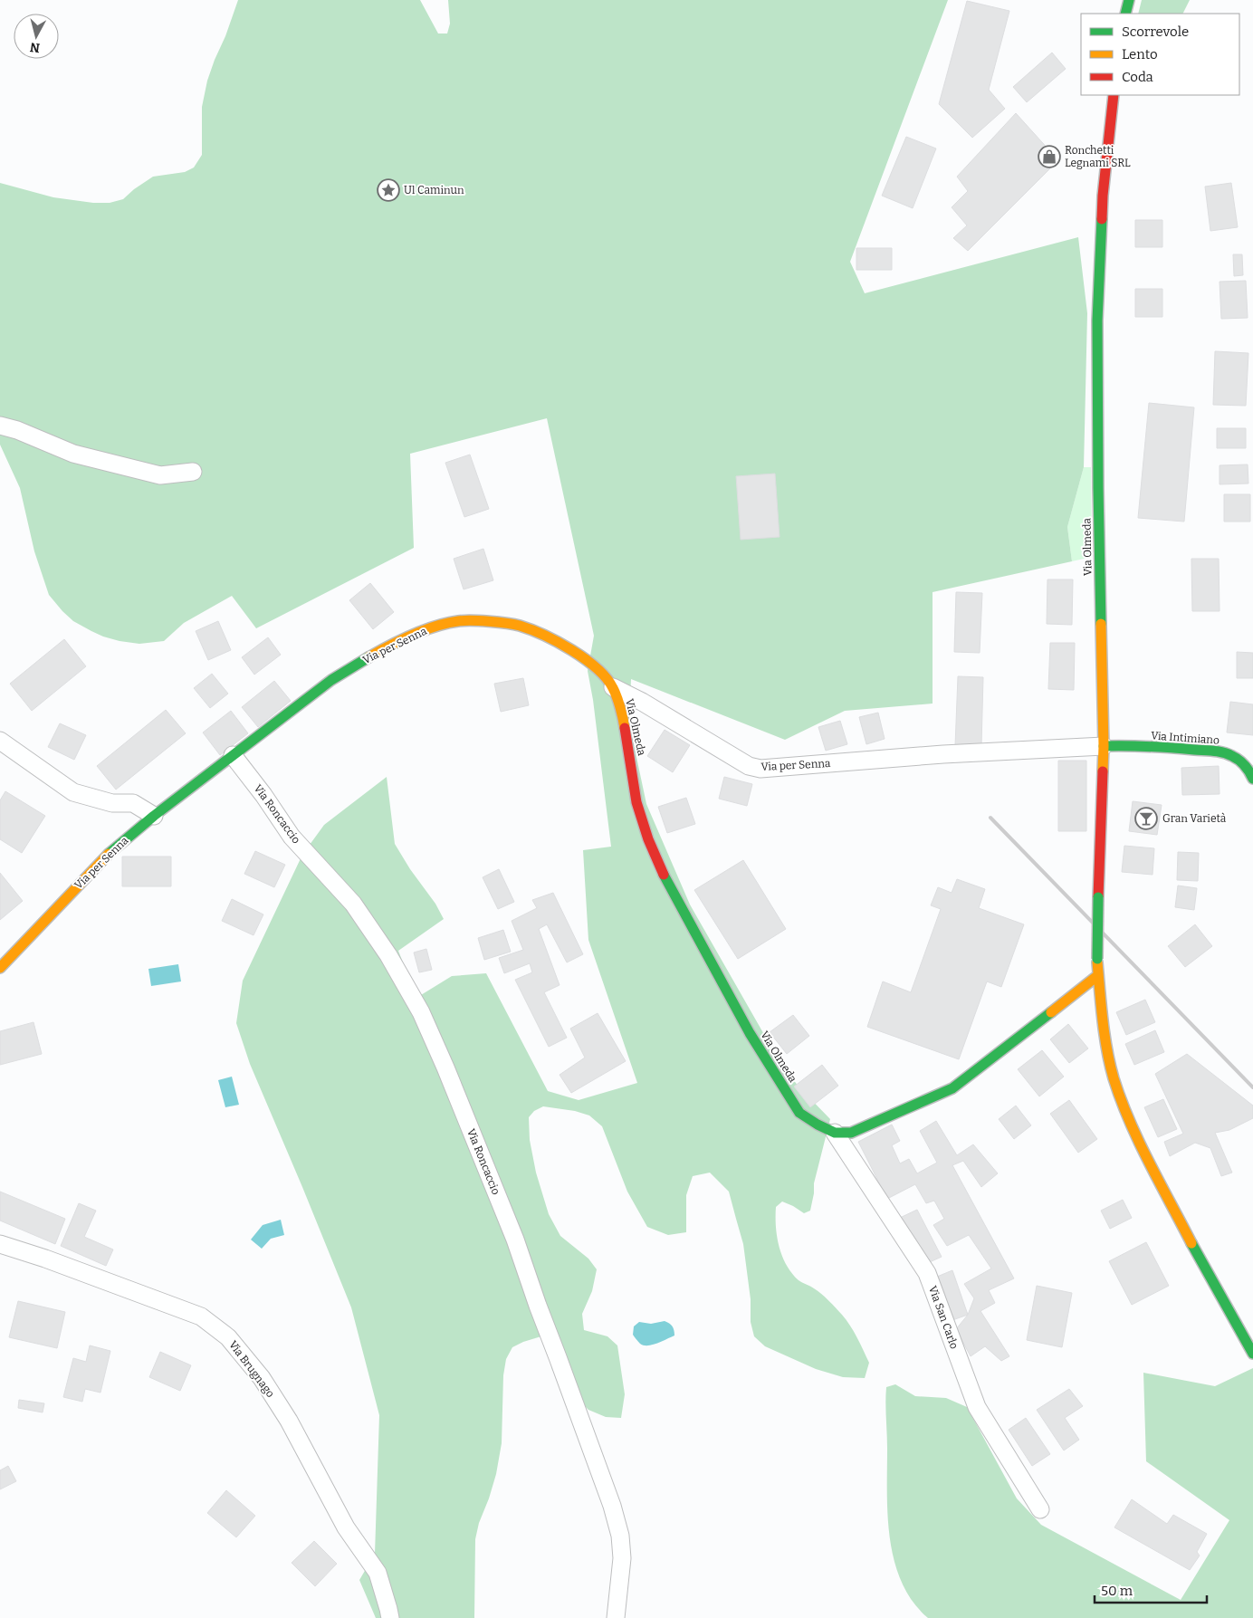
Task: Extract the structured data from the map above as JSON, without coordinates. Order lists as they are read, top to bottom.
{
  "streets": {
    "street": [
      "Via Olmeda",
      "Via per Senna",
      "Via Intimiano",
      "Via Roncaccio",
      "Via San Carlo",
      "Via Brugnago"
    ]
  },
  "crossings": [
    ["Via Olmeda", "Via per Senna"],
    ["Via Olmeda", "Via Intimiano"],
    ["Via Olmeda", "Via San Carlo"],
    ["Via per Senna", "Via Intimiano"],
    ["Via per Senna", "Via Roncaccio"]
  ],
  "places": {
    "shop": ["Ronchetti Legnami SRL"],
    "place": ["Ul Caminun"],
    "bar": ["Gran Varietà"]
  },
  "legend": ["Scorrevole", "Lento", "Coda"],
  "scale_bar": "50 m",
  "north": "bottom"
}
